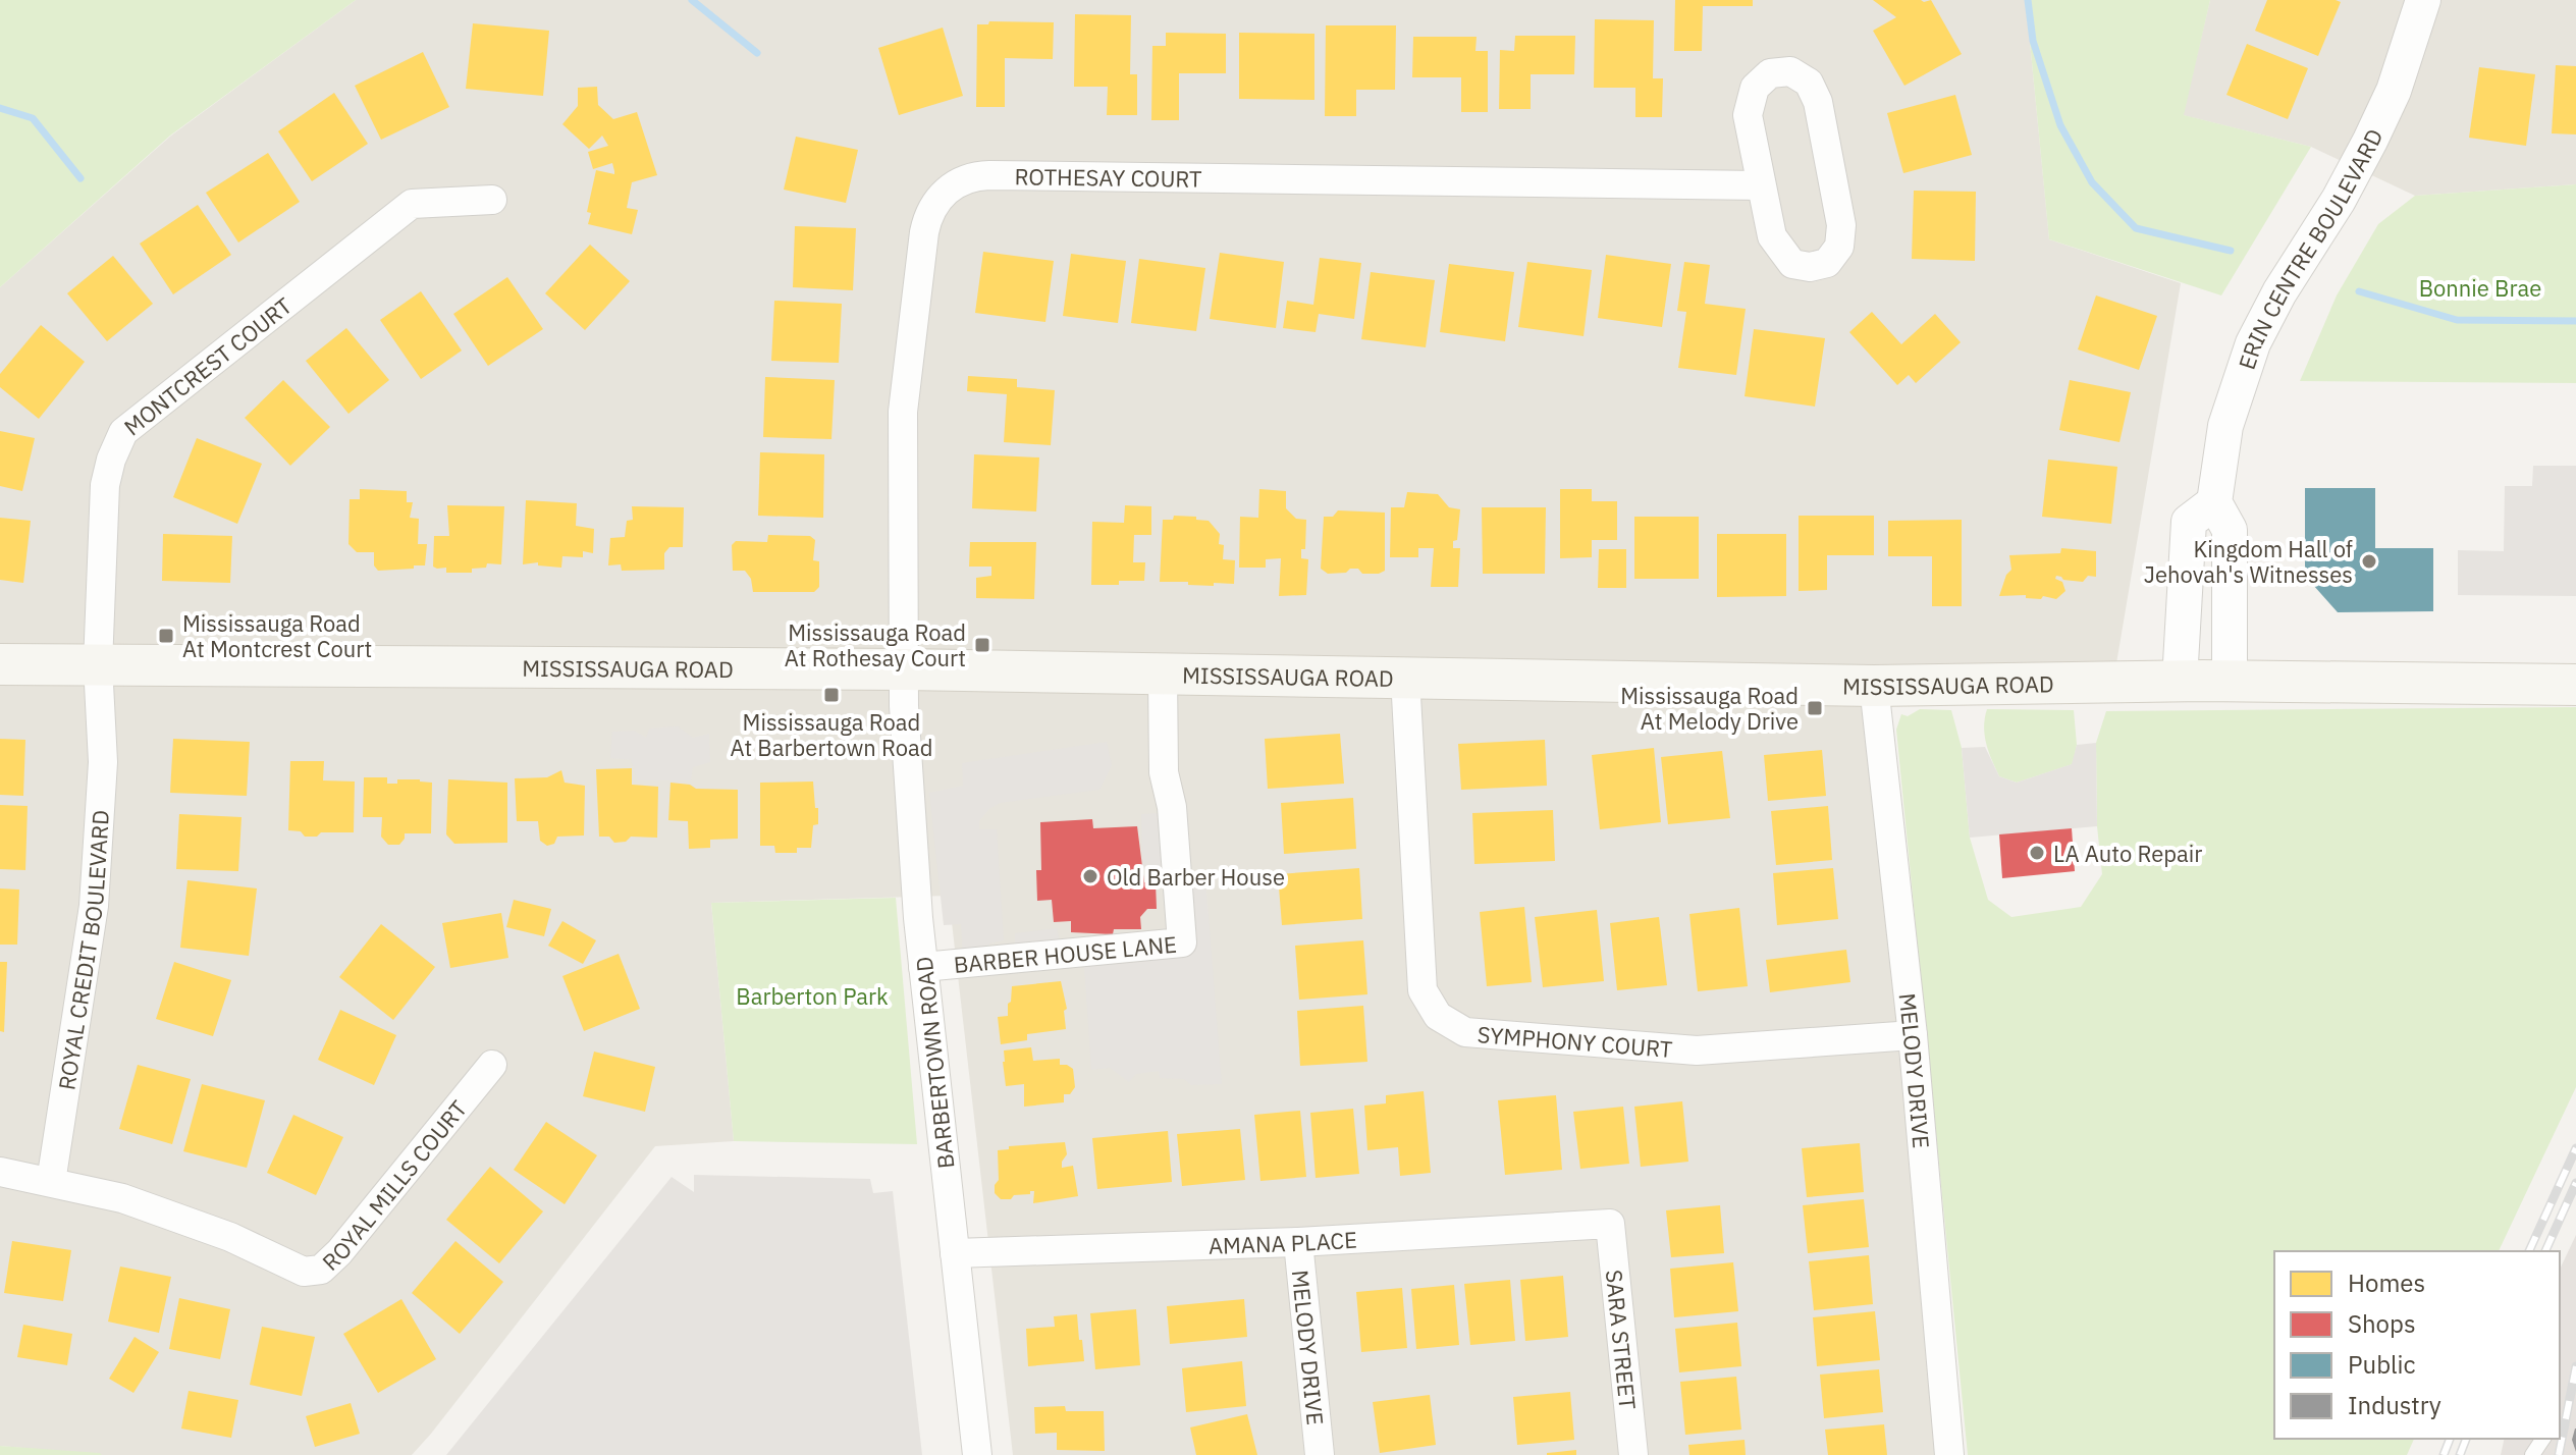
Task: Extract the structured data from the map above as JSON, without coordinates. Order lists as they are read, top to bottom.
{
  "streets": {
    "main road": ["MISSISSAUGA ROAD"],
    "street": [
      "ROTHESAY COURT",
      "ERIN CENTRE BOULEVARD",
      "MONTCREST COURT",
      "ROYAL CREDIT BOULEVARD",
      "BARBER HOUSE LANE",
      "SYMPHONY COURT",
      "BARBERTOWN ROAD",
      "MELODY DRIVE",
      "ROYAL MILLS COURT",
      "AMANA PLACE",
      "SARA STREET"
    ]
  },
  "crossings": [
    ["ROTHESAY COURT", "MISSISSAUGA ROAD"],
    ["ROTHESAY COURT", "BARBERTOWN ROAD"],
    ["MONTCREST COURT", "MISSISSAUGA ROAD"],
    ["MONTCREST COURT", "ROYAL CREDIT BOULEVARD"],
    ["MISSISSAUGA ROAD", "ROYAL CREDIT BOULEVARD"],
    ["MISSISSAUGA ROAD", "BARBER HOUSE LANE"],
    ["MISSISSAUGA ROAD", "SYMPHONY COURT"],
    ["MISSISSAUGA ROAD", "BARBERTOWN ROAD"],
    ["MISSISSAUGA ROAD", "MELODY DRIVE"],
    ["ROYAL CREDIT BOULEVARD", "ROYAL MILLS COURT"],
    ["BARBER HOUSE LANE", "BARBERTOWN ROAD"],
    ["SYMPHONY COURT", "MELODY DRIVE"],
    ["BARBERTOWN ROAD", "AMANA PLACE"],
    ["MELODY DRIVE", "AMANA PLACE"],
    ["AMANA PLACE", "SARA STREET"]
  ],
  "parks": ["Bonnie Brae", "Barberton Park"],
  "places": {
    "other": ["Kingdom Hall of Jehovah's Witnesses", "LA Auto Repair", "Old Barber House"],
    "transit": [
      "Mississauga Road At Montcrest Court",
      "Mississauga Road At Rothesay Court",
      "Mississauga Road At Barbertown Road",
      "Mississauga Road At Melody Drive"
    ]
  },
  "legend": [
    "Homes",
    "Shops",
    "Public",
    "Industry"
  ]
}
